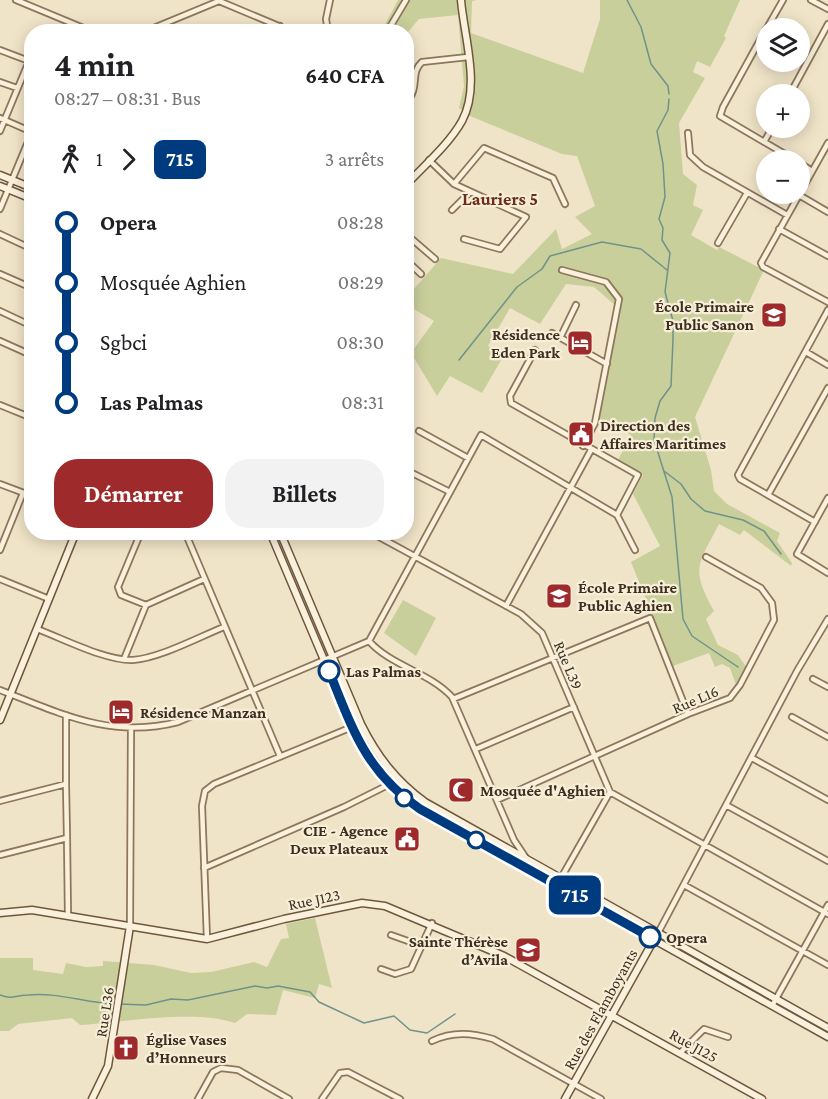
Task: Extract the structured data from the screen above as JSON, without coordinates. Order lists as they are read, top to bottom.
{
  "streets": {
    "main road": [
      "Rue J123",
      "Rue des Flamboyants",
      "Rue L36",
      "Rue J125"
    ],
    "street": ["Rue L39", "Rue L16"]
  },
  "crossings": [
    ["Rue L39", "Rue L16"],
    ["Rue J123", "Rue des Flamboyants"],
    ["Rue J123", "Rue L36"],
    ["Rue J123", "Rue J125"],
    ["Rue des Flamboyants", "Rue J125"]
  ],
  "districts": ["Lauriers 5"],
  "places": {
    "school or university": ["École Primaire Public Sanon", "École Primaire Public Aghien", "Sainte Thérèse d’Avila"],
    "hotel": ["Résidence Eden Park", "Résidence Manzan"],
    "public building": ["Direction des Affaires Maritimes", "CIE - Agence Deux Plateaux"],
    "other": ["Las Palmas", "Opera"],
    "mosque": ["Mosquée d'Aghien"],
    "church": ["Église Vases d’Honneurs"]
  },
  "lines": ["bus line 715"],
  "page": {
    "on_map": "715",
    "map_buttons": ["+", "−"],
    "heading": ["4 min", "08:27 – 08:31 · Bus", "640 CFA"],
    "legs": ["1", "715", "3 arrêts"],
    "list": [
      {
        "name": "Opera",
        "value": "08:28"
      },
      {
        "name": "Mosquée Aghien",
        "value": "08:29"
      },
      {
        "name": "Sgbci",
        "value": "08:30"
      },
      {
        "name": "Las Palmas",
        "value": "08:31"
      }
    ],
    "buttons": ["Démarrer", "Billets"]
  }
}
